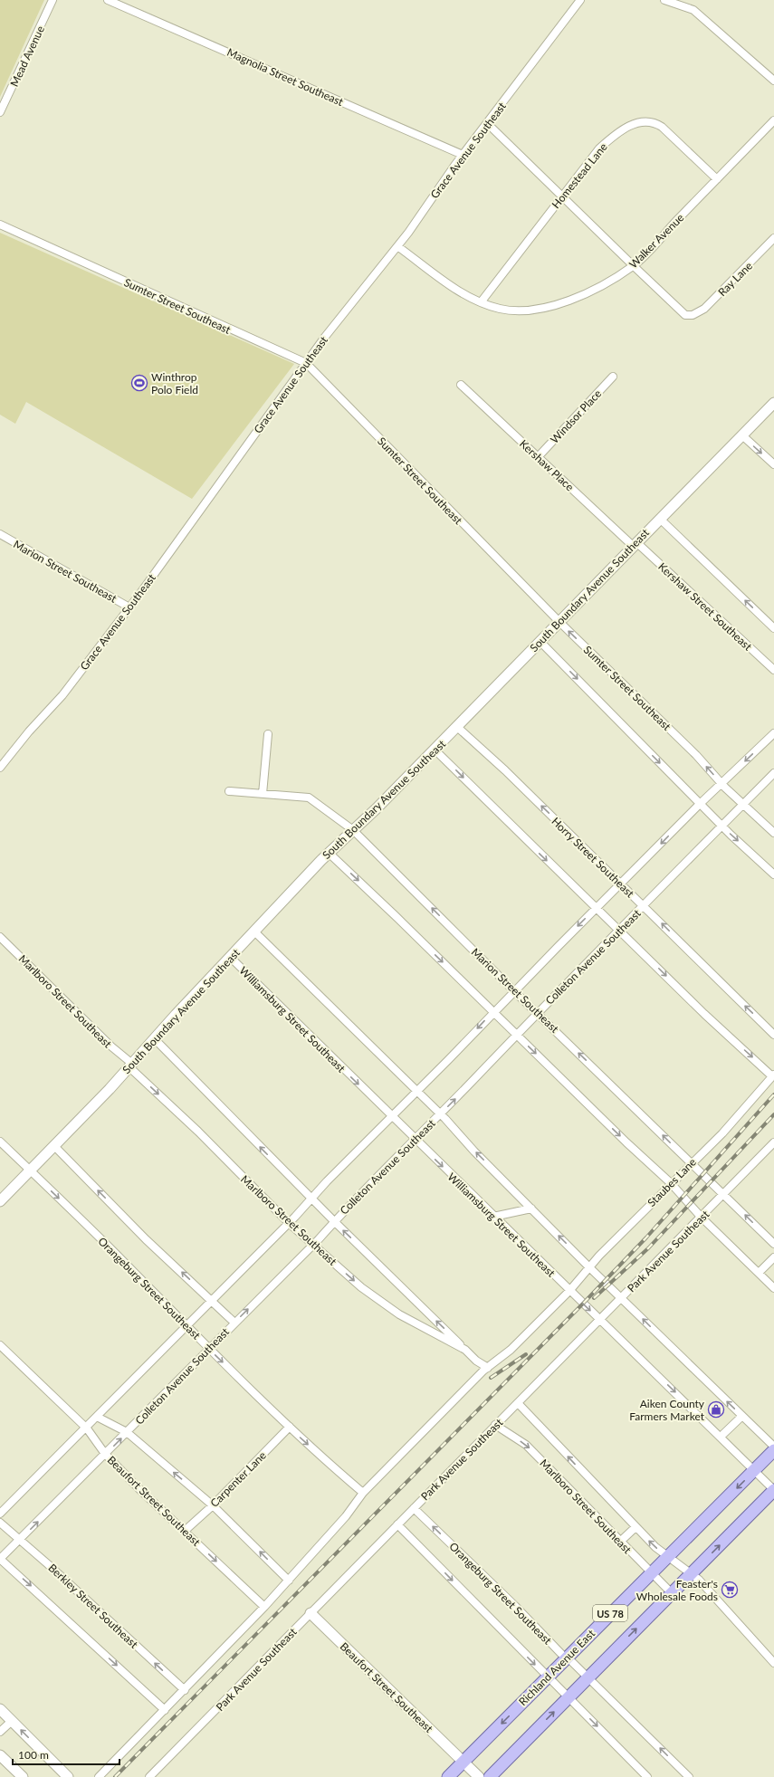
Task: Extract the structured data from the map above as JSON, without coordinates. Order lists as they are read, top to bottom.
{
  "streets": {
    "main road": ["US 78", "Richland Avenue East"],
    "street": [
      "Mead Avenue",
      "Magnolia Street Southeast",
      "Grace Avenue Southeast",
      "Homestead Lane",
      "Walker Avenue",
      "Ray Lane",
      "Sumter Street Southeast",
      "Windsor Place",
      "Kershaw Place",
      "Marion Street Southeast",
      "South Boundary Avenue Southeast",
      "Kershaw Street Southeast",
      "Horry Street Southeast",
      "Colleton Avenue Southeast",
      "Marlboro Street Southeast",
      "Williamsburg Street Southeast",
      "Staubes Lane",
      "Park Avenue Southeast",
      "Orangeburg Street Southeast",
      "Carpenter Lane",
      "Beaufort Street Southeast",
      "Berkley Street Southeast"
    ]
  },
  "crossings": [
    ["Magnolia Street Southeast", "Grace Avenue Southeast"],
    ["Grace Avenue Southeast", "Walker Avenue"],
    ["Grace Avenue Southeast", "Sumter Street Southeast"],
    ["Grace Avenue Southeast", "Marion Street Southeast"],
    ["Homestead Lane", "Walker Avenue"],
    ["Walker Avenue", "Ray Lane"],
    ["Sumter Street Southeast", "South Boundary Avenue Southeast"],
    ["Sumter Street Southeast", "Colleton Avenue Southeast"],
    ["Windsor Place", "Kershaw Place"],
    ["Kershaw Place", "South Boundary Avenue Southeast"],
    ["Kershaw Place", "Kershaw Street Southeast"],
    ["Marion Street Southeast", "South Boundary Avenue Southeast"],
    ["Marion Street Southeast", "Colleton Avenue Southeast"],
    ["Marion Street Southeast", "Staubes Lane"],
    ["Marion Street Southeast", "Park Avenue Southeast"],
    ["South Boundary Avenue Southeast", "Kershaw Street Southeast"],
    ["South Boundary Avenue Southeast", "Horry Street Southeast"],
    ["South Boundary Avenue Southeast", "Marlboro Street Southeast"],
    ["South Boundary Avenue Southeast", "Williamsburg Street Southeast"],
    ["South Boundary Avenue Southeast", "Orangeburg Street Southeast"],
    ["Horry Street Southeast", "Colleton Avenue Southeast"],
    ["Colleton Avenue Southeast", "Marlboro Street Southeast"],
    ["Colleton Avenue Southeast", "Williamsburg Street Southeast"],
    ["Colleton Avenue Southeast", "Orangeburg Street Southeast"],
    ["Colleton Avenue Southeast", "Beaufort Street Southeast"],
    ["Colleton Avenue Southeast", "Berkley Street Southeast"],
    ["Marlboro Street Southeast", "Park Avenue Southeast"],
    ["Marlboro Street Southeast", "US 78"],
    ["Marlboro Street Southeast", "Richland Avenue East"],
    ["Williamsburg Street Southeast", "Staubes Lane"],
    ["Williamsburg Street Southeast", "Park Avenue Southeast"],
    ["Williamsburg Street Southeast", "US 78"],
    ["Williamsburg Street Southeast", "Richland Avenue East"],
    ["Park Avenue Southeast", "Orangeburg Street Southeast"],
    ["Park Avenue Southeast", "Beaufort Street Southeast"],
    ["Orangeburg Street Southeast", "Carpenter Lane"],
    ["Orangeburg Street Southeast", "US 78"],
    ["Orangeburg Street Southeast", "Richland Avenue East"],
    ["Carpenter Lane", "Beaufort Street Southeast"],
    ["Beaufort Street Southeast", "Richland Avenue East"]
  ],
  "places": {
    "sports": ["Winthrop Polo Field"],
    "shop": ["Aiken County Farmers Market"],
    "supermarket": ["Feaster's Wholesale Foods"]
  },
  "scale_bar": "100 m"
}
